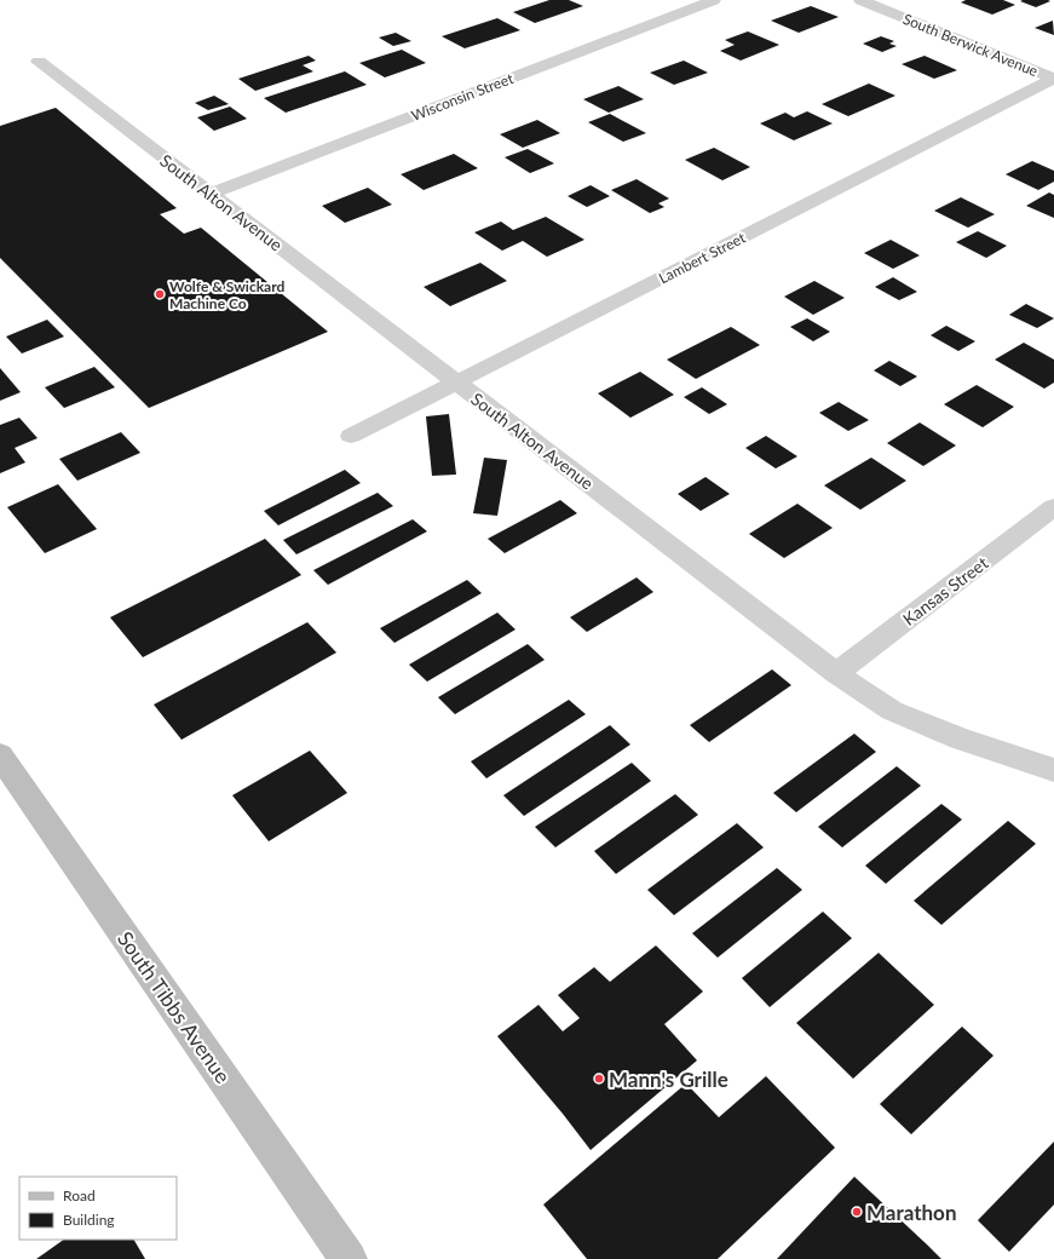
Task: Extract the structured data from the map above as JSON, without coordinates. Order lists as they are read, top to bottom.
{
  "streets": {
    "main road": ["South Tibbs Avenue"],
    "street": [
      "South Berwick Avenue",
      "Wisconsin Street",
      "South Alton Avenue",
      "Lambert Street",
      "Kansas Street"
    ]
  },
  "crossings": [
    ["South Berwick Avenue", "Lambert Street"],
    ["Wisconsin Street", "South Alton Avenue"],
    ["South Alton Avenue", "Lambert Street"],
    ["South Alton Avenue", "Kansas Street"]
  ],
  "places": ["Wolfe & Swickard Machine Co", "Mann's Grille", "Marathon"],
  "legend": ["Road", "Building"]
}
